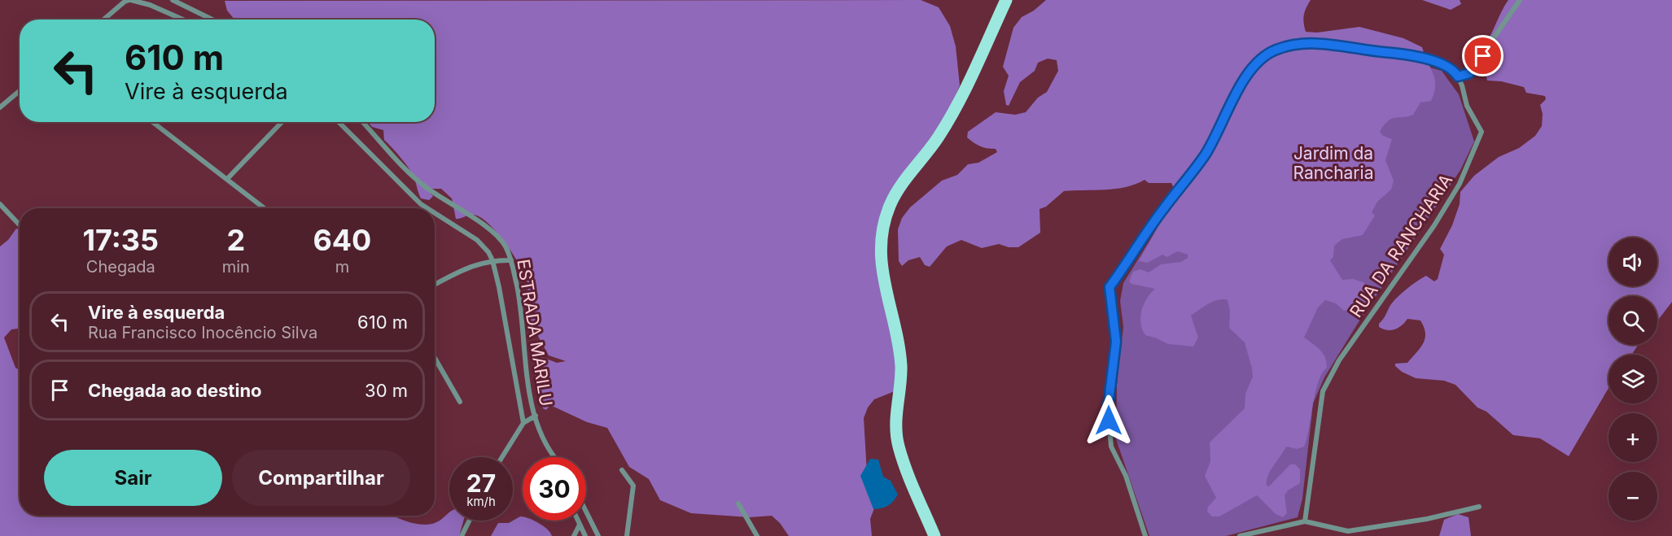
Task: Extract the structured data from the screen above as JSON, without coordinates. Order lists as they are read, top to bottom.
{
  "streets": {
    "street": ["RUA DA RANCHARIA", "ESTRADA MARILU"]
  },
  "parks": ["Jardim da Rancharia"],
  "page": {
    "turn": ["610 m", "Vire à esquerda"],
    "eta": [
      "17:35",
      "Chegada",
      "2",
      "min",
      "640",
      "m"
    ],
    "map_buttons": ["+", "−"],
    "list": [
      {
        "name": "Vire à esquerda",
        "note": "Rua Francisco Inocêncio Silva",
        "value": "610 m"
      },
      {
        "name": "Chegada ao destino",
        "value": "30 m"
      }
    ],
    "buttons": ["Sair", "Compartilhar"],
    "speed": "27 km/h",
    "limit": "30"
  }
}
